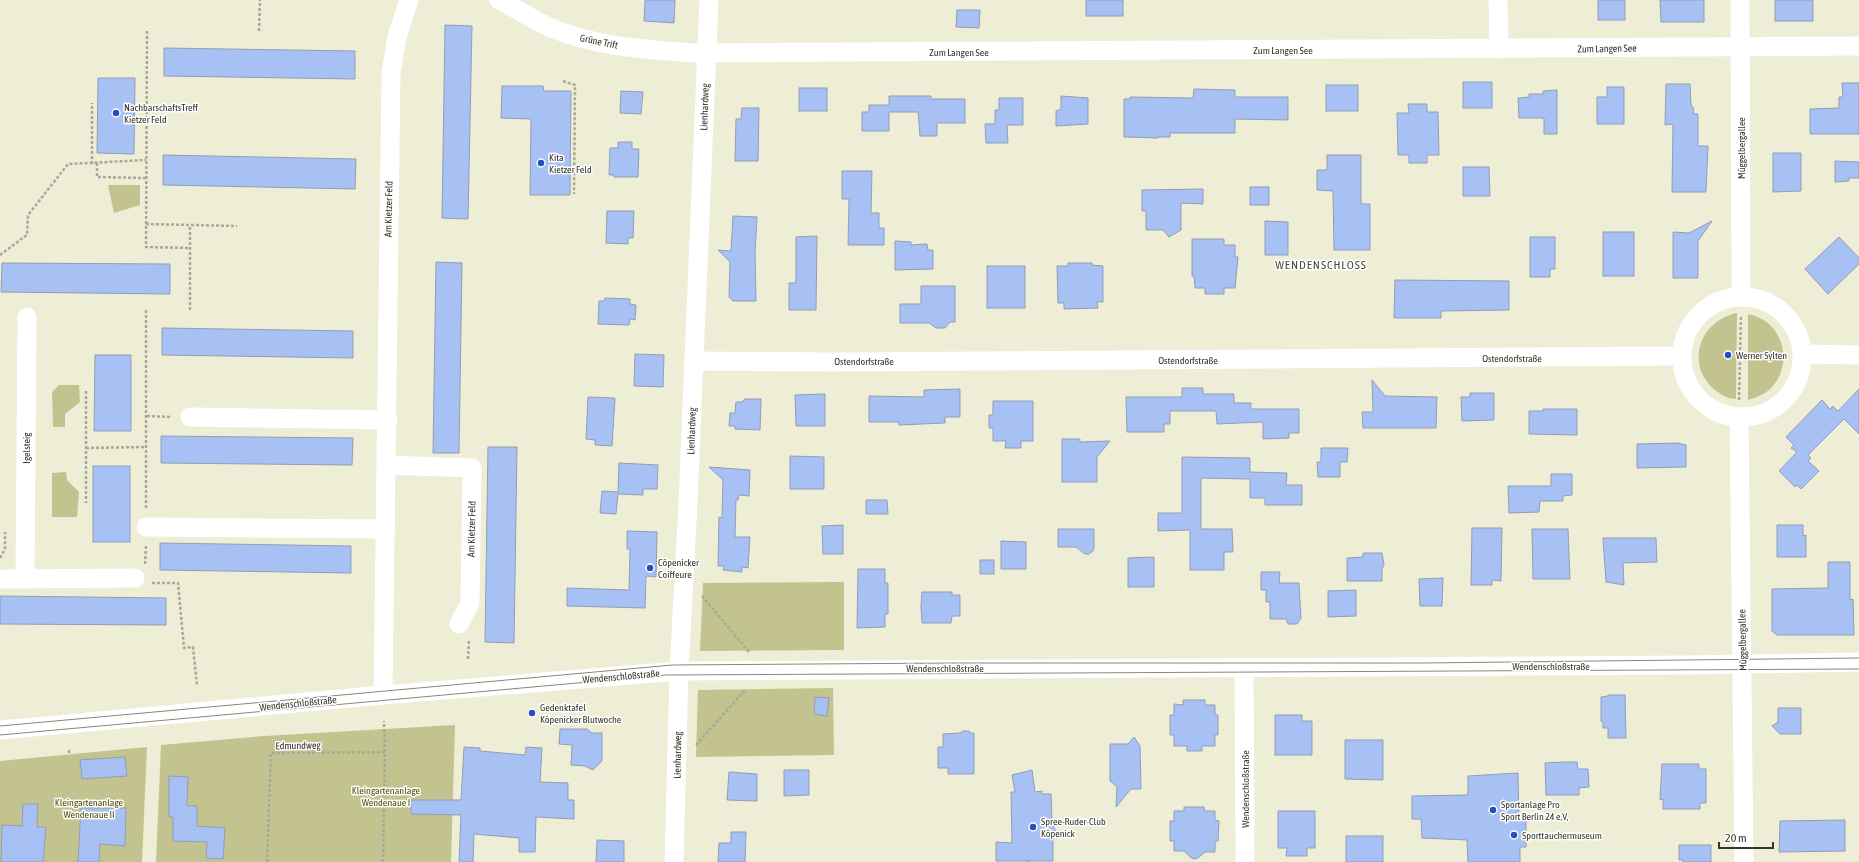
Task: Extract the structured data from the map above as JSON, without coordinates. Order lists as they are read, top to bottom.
{
  "streets": {
    "street": [
      "Grüne Trift",
      "Zum Langen See",
      "Lienhardweg",
      "Müggelbergallee",
      "Am Kietzer Feld",
      "Ostendorfstraße",
      "Igelsteig",
      "Wendenschloßstraße"
    ],
    "path": ["Edmundweg"]
  },
  "crossings": [
    ["Grüne Trift", "Zum Langen See"],
    ["Grüne Trift", "Lienhardweg"],
    ["Zum Langen See", "Lienhardweg"],
    ["Zum Langen See", "Müggelbergallee"],
    ["Lienhardweg", "Ostendorfstraße"],
    ["Lienhardweg", "Wendenschloßstraße"],
    ["Müggelbergallee", "Wendenschloßstraße"],
    ["Am Kietzer Feld", "Wendenschloßstraße"]
  ],
  "districts": ["WENDENSCHLOSS"],
  "parks": ["Kleingartenanlage Wendenaue I", "Kleingartenanlage Wendenaue II"],
  "places": [
    "NachbarschaftsTreff Kietzer Feld",
    "Kita Kietzer Feld",
    "Werner Sylten",
    "Cöpenicker Coiffeure",
    "Gedenktafel Köpenicker Blutwoche",
    "Sportanlage Pro Sport Berlin 24 e,V,",
    "Spree-Ruder-Club Köpenick",
    "Sporttauchermuseum"
  ],
  "scale_bar": "20 m"
}
